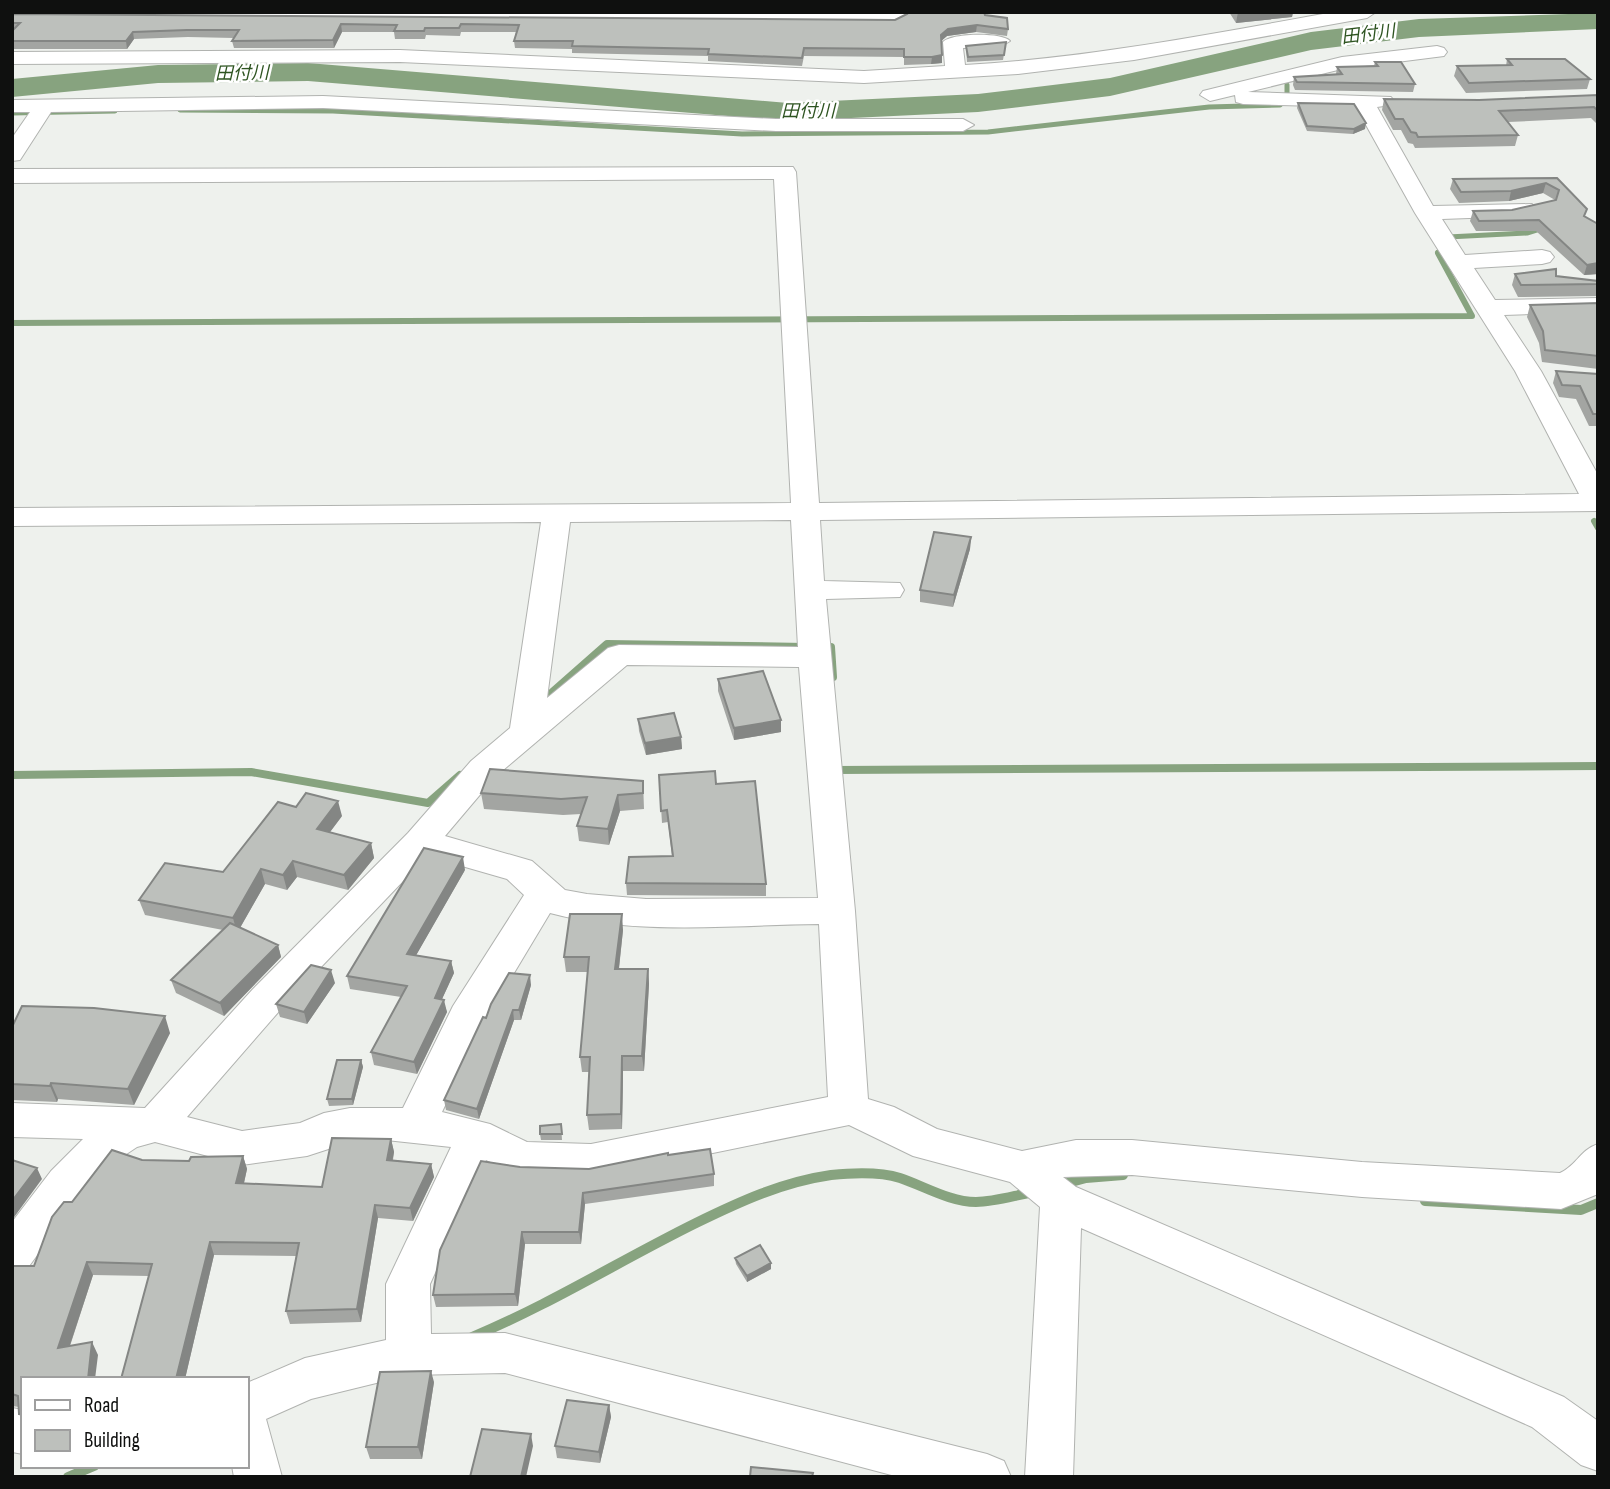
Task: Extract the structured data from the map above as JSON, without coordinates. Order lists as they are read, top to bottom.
{
  "water": ["田付川"],
  "legend": ["Road", "Building"]
}
